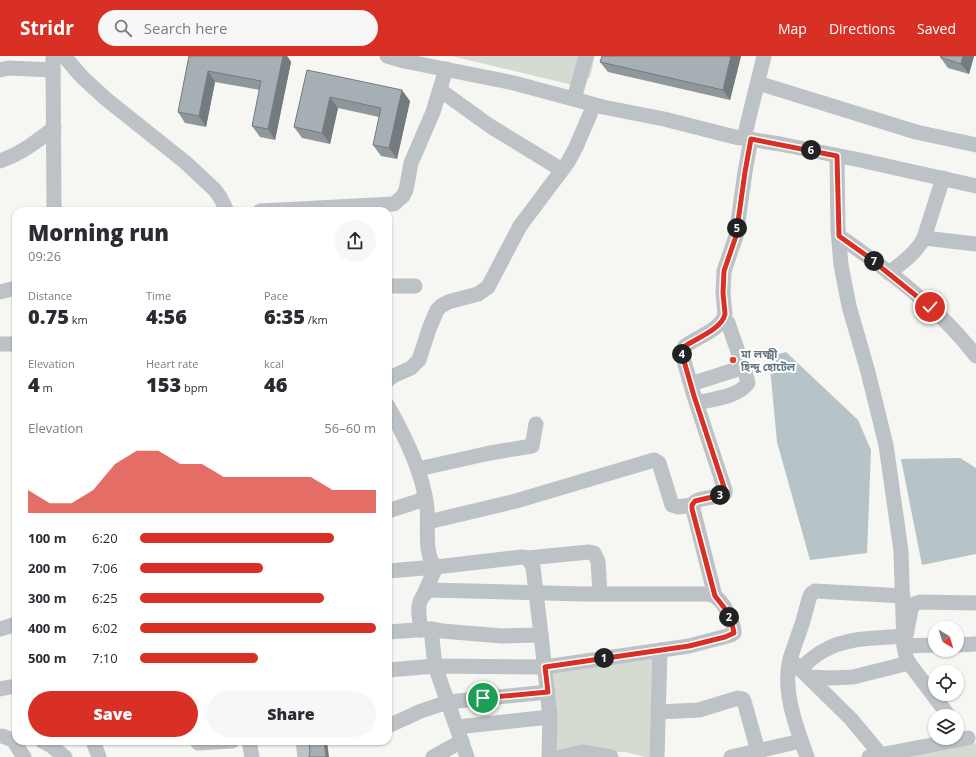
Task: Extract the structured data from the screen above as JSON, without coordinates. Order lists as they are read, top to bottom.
{
  "places": ["মা লক্ষ্মী হিন্দু হোটেল"],
  "north": "bottom right",
  "page": {
    "header": "Stridr",
    "search": "Search here",
    "nav": ["Map", "Directions", "Saved"],
    "pins": [
      "6",
      "5",
      "7",
      "4",
      "3",
      "2",
      "1"
    ],
    "heading": ["Morning run", "09:26"],
    "stats": [
      ["Distance", "0.75 km"],
      ["Time", "4:56"],
      ["Pace", "6:35 /km"],
      ["Elevation", "4 m"],
      ["Heart rate", "153 bpm"],
      ["kcal", "46"]
    ],
    "chart": ["Elevation", "56–60 m"],
    "list": [
      {
        "name": "100 m",
        "note": "6:20"
      },
      {
        "name": "200 m",
        "note": "7:06"
      },
      {
        "name": "300 m",
        "note": "6:25"
      },
      {
        "name": "400 m",
        "note": "6:02"
      },
      {
        "name": "500 m",
        "note": "7:10"
      }
    ],
    "buttons": ["Save", "Share"]
  }
}
